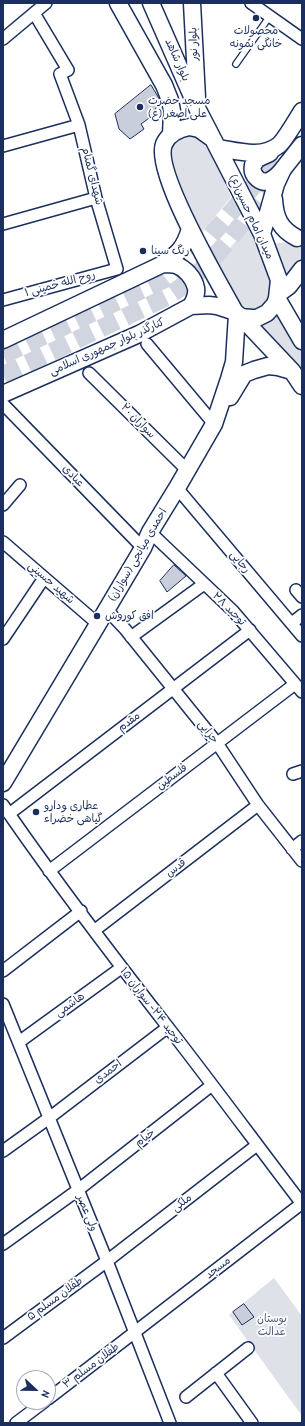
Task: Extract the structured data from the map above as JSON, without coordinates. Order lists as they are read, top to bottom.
{
  "streets": {
    "main road": [
      "بلوار نور",
      "بلوار شاهد",
      "میدان امام حسین(ع)",
      "کنارگذر بلوار جمهوری اسلامی",
      "احمدی میانجی (سواران)"
    ],
    "street": [
      "شهدای گمنام",
      "روح الله خمینی ۱",
      "سواران ۲۰",
      "عبادی",
      "رجایی",
      "شهید حسینی",
      "توحید ۲۸",
      "مقدم",
      "جزایی",
      "فلسطین",
      "قدس",
      "هاشمی",
      "توحید ۲۴- سواران ۱۵",
      "احمدی",
      "خیام",
      "ملکی",
      "ولی عصر",
      "مسجد",
      "طفلان مسلم ۵",
      "طفلان مسلم ۳"
    ]
  },
  "crossings": [
    ["بلوار نور", "بلوار شاهد"],
    ["بلوار شاهد", "میدان امام حسین(ع)"],
    ["شهدای گمنام", "روح الله خمینی ۱"],
    ["کنارگذر بلوار جمهوری اسلامی", "احمدی میانجی (سواران)"],
    ["سواران ۲۰", "احمدی میانجی (سواران)"],
    ["عبادی", "احمدی میانجی (سواران)"],
    ["احمدی میانجی (سواران)", "رجایی"],
    ["احمدی میانجی (سواران)", "شهید حسینی"],
    ["احمدی میانجی (سواران)", "توحید ۲۸"],
    ["احمدی میانجی (سواران)", "جزایی"],
    ["توحید ۲۸", "مقدم"],
    ["توحید ۲۸", "فلسطین"],
    ["مقدم", "جزایی"],
    ["مقدم", "توحید ۲۴- سواران ۱۵"],
    ["جزایی", "فلسطین"],
    ["جزایی", "قدس"],
    ["فلسطین", "توحید ۲۴- سواران ۱۵"],
    ["قدس", "توحید ۲۴- سواران ۱۵"],
    ["هاشمی", "توحید ۲۴- سواران ۱۵"],
    ["هاشمی", "ولی عصر"],
    ["توحید ۲۴- سواران ۱۵", "احمدی"],
    ["توحید ۲۴- سواران ۱۵", "خیام"],
    ["توحید ۲۴- سواران ۱۵", "ملکی"],
    ["توحید ۲۴- سواران ۱۵", "مسجد"],
    ["احمدی", "ولی عصر"],
    ["خیام", "ولی عصر"],
    ["ملکی", "ولی عصر"],
    ["ملکی", "طفلان مسلم ۵"],
    ["ولی عصر", "مسجد"],
    ["ولی عصر", "طفلان مسلم ۵"],
    ["ولی عصر", "طفلان مسلم ۳"],
    ["مسجد", "طفلان مسلم ۳"]
  ],
  "parks": ["بوستان عدالت"],
  "places": [
    "محصولات خانگی نمونه",
    "مسجد حضرت علی اصغر (ع)",
    "رنگ سینا",
    "افق کوروش",
    "عطاری ودارو گیاهی خضراء"
  ],
  "north": "right"
}
